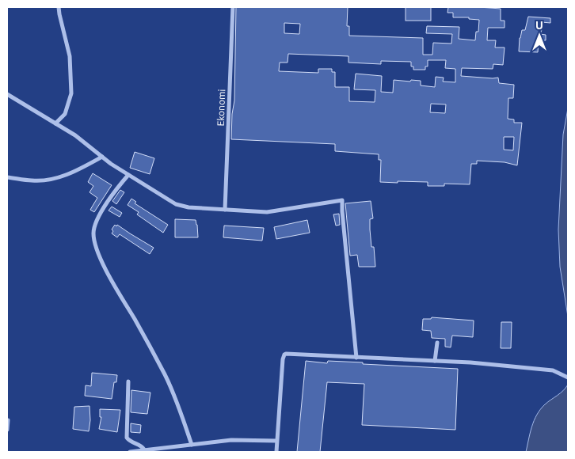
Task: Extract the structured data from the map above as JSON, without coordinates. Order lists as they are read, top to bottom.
{
  "streets": {
    "street": ["Ekonomi"]
  },
  "north": "top"
}
